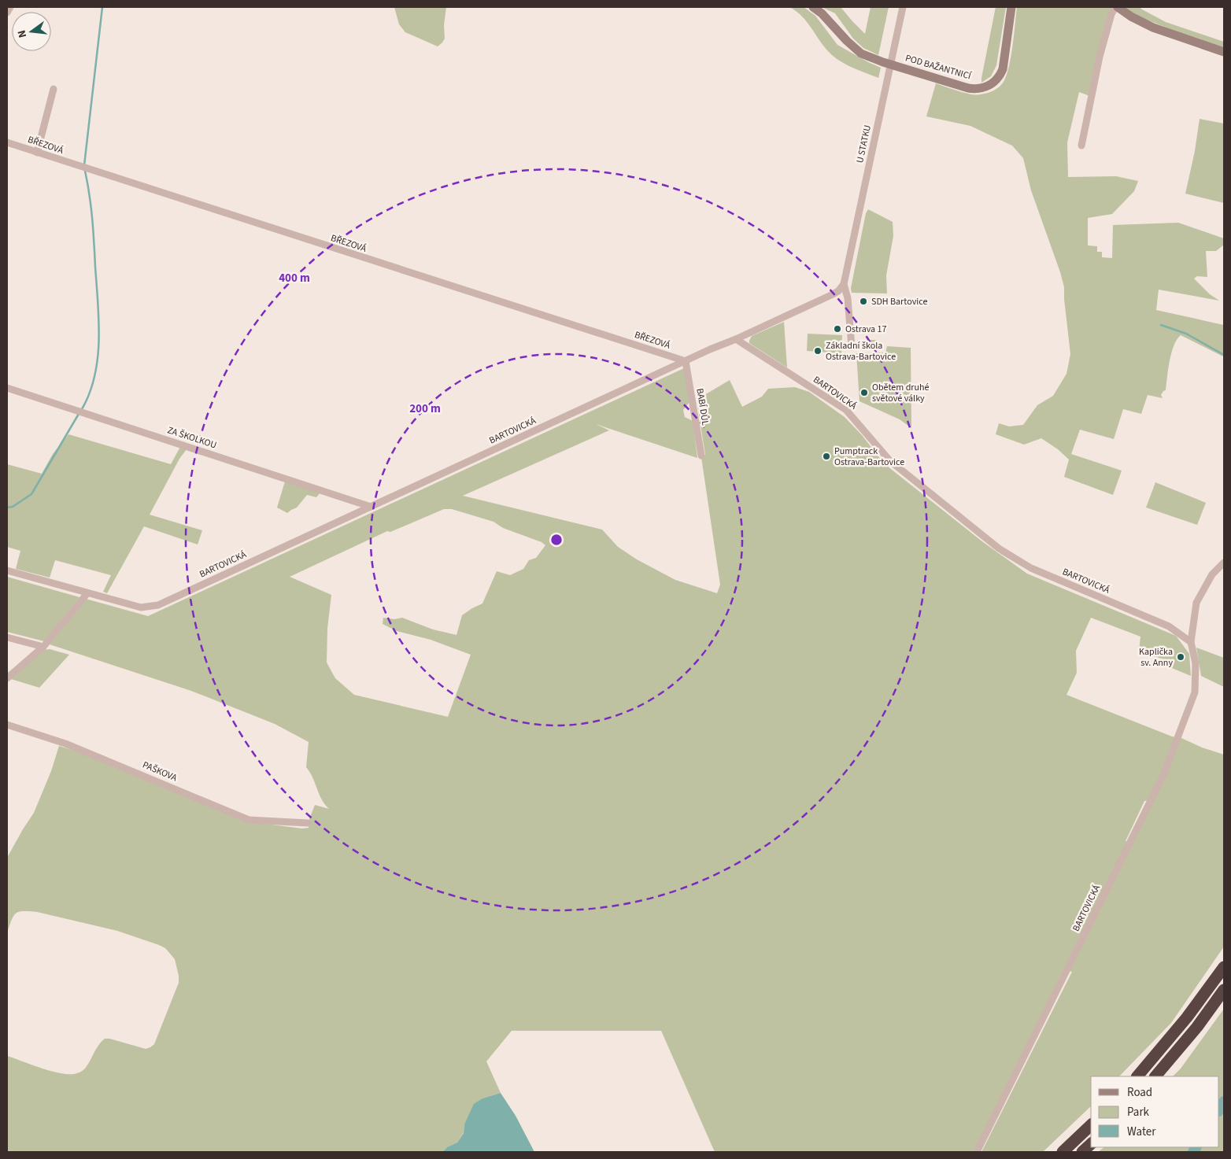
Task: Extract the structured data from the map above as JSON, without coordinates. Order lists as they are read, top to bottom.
{
  "streets": {
    "street": [
      "POD BAŽANTNICÍ",
      "U STATKU",
      "BŘEZOVÁ",
      "BARTOVICKÁ",
      "BABÍ DŮL",
      "ZA ŠKOLKOU",
      "PAŠKOVA"
    ]
  },
  "crossings": [
    ["POD BAŽANTNICÍ", "U STATKU"],
    ["BŘEZOVÁ", "BARTOVICKÁ"],
    ["BŘEZOVÁ", "BABÍ DŮL"],
    ["BARTOVICKÁ", "BABÍ DŮL"],
    ["BARTOVICKÁ", "ZA ŠKOLKOU"]
  ],
  "places": [
    "SDH Bartovice",
    "Ostrava 17",
    "Základní škola Ostrava-Bartovice",
    "Obětem druhé světové války",
    "Pumptrack Ostrava-Bartovice",
    "Kaplička sv. Anny"
  ],
  "legend": ["Road", "Park", "Water"],
  "north": "left",
  "rings": ["400 m", "200 m"]
}
